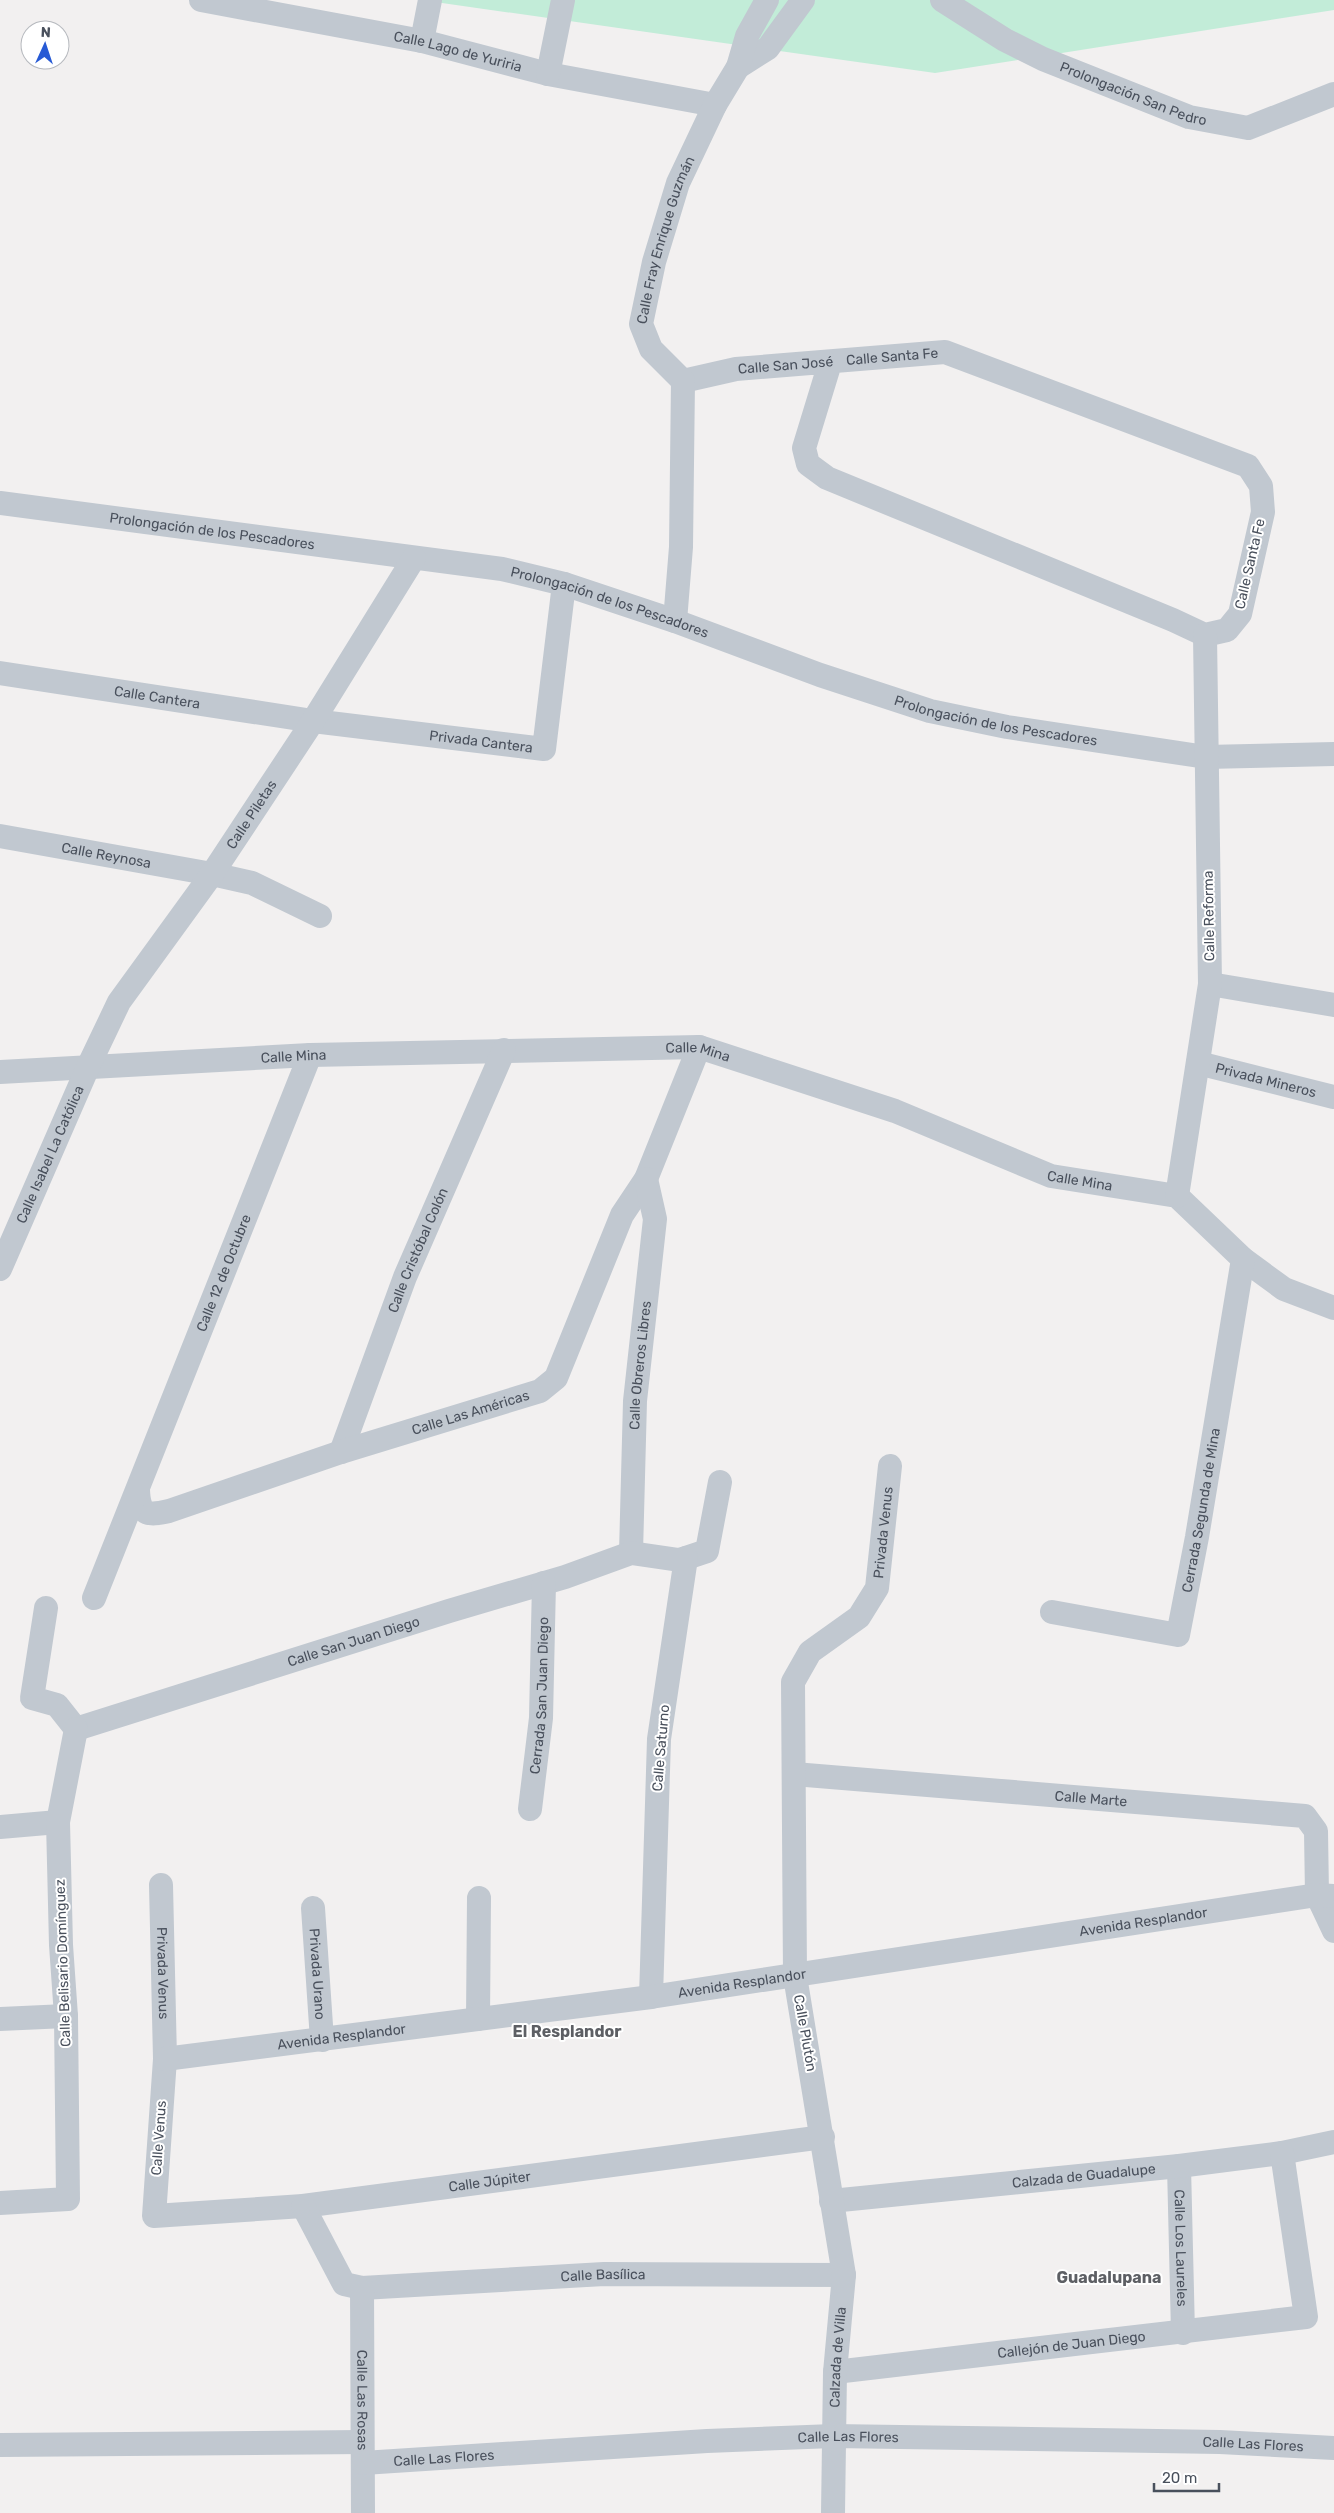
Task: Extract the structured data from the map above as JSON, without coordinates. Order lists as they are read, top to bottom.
{
  "streets": {
    "street": [
      "Calle Lago de Yuriria",
      "Prolongación San Pedro",
      "Calle Fray Enrique Guzmán",
      "Calle Santa Fe",
      "Calle San José",
      "Prolongación de los Pescadores",
      "Calle Cantera",
      "Privada Cantera",
      "Calle Piletas",
      "Calle Reynosa",
      "Calle Reforma",
      "Calle Mina",
      "Privada Mineros",
      "Calle Isabel La Católica",
      "Calle Cristóbal Colón",
      "Calle 12 de Octubre",
      "Calle Obreros Libres",
      "Calle Las Américas",
      "Cerrada Segunda de Mina",
      "Privada Venus",
      "Calle San Juan Diego",
      "Cerrada San Juan Diego",
      "Calle Saturno",
      "Calle Marte",
      "Avenida Resplandor",
      "Calle Belisario Domínguez",
      "Privada Urano",
      "Calle Plutón",
      "Calle Venus",
      "Calzada de Guadalupe",
      "Calle Júpiter",
      "Calle Los Laureles",
      "Calle Basílica",
      "Callejón de Juan Diego",
      "Calzada de Villa",
      "Calle Las Rosas",
      "Calle Las Flores"
    ]
  },
  "crossings": [
    ["Calle Lago de Yuriria", "Calle Fray Enrique Guzmán"],
    ["Calle Fray Enrique Guzmán", "Calle San José"],
    ["Calle Santa Fe", "Calle San José"],
    ["Calle Santa Fe", "Calle Reforma"],
    ["Calle San José", "Calle Reforma"],
    ["Prolongación de los Pescadores", "Privada Cantera"],
    ["Prolongación de los Pescadores", "Calle Piletas"],
    ["Prolongación de los Pescadores", "Calle Reforma"],
    ["Calle Cantera", "Privada Cantera"],
    ["Calle Cantera", "Calle Piletas"],
    ["Privada Cantera", "Calle Piletas"],
    ["Calle Piletas", "Calle Reynosa"],
    ["Calle Piletas", "Calle Mina"],
    ["Calle Piletas", "Calle Isabel La Católica"],
    ["Calle Reforma", "Calle Mina"],
    ["Calle Reforma", "Privada Mineros"],
    ["Calle Mina", "Calle Isabel La Católica"],
    ["Calle Mina", "Calle Cristóbal Colón"],
    ["Calle Mina", "Calle 12 de Octubre"],
    ["Calle Mina", "Calle Las Américas"],
    ["Calle Cristóbal Colón", "Calle Las Américas"],
    ["Calle 12 de Octubre", "Calle Las Américas"],
    ["Calle Obreros Libres", "Calle Las Américas"],
    ["Calle Obreros Libres", "Calle San Juan Diego"],
    ["Privada Venus", "Calle Marte"],
    ["Privada Venus", "Avenida Resplandor"],
    ["Privada Venus", "Calle Plutón"],
    ["Privada Venus", "Calle Venus"],
    ["Calle San Juan Diego", "Cerrada San Juan Diego"],
    ["Calle San Juan Diego", "Calle Belisario Domínguez"],
    ["Calle Saturno", "Avenida Resplandor"],
    ["Calle Marte", "Avenida Resplandor"],
    ["Calle Marte", "Calle Plutón"],
    ["Avenida Resplandor", "Privada Urano"],
    ["Avenida Resplandor", "Calle Plutón"],
    ["Avenida Resplandor", "Calle Venus"],
    ["Calle Plutón", "Calzada de Guadalupe"],
    ["Calle Plutón", "Calle Júpiter"],
    ["Calle Plutón", "Calzada de Villa"],
    ["Calle Venus", "Calle Júpiter"],
    ["Calzada de Guadalupe", "Calle Los Laureles"],
    ["Calzada de Guadalupe", "Callejón de Juan Diego"],
    ["Calzada de Guadalupe", "Calzada de Villa"],
    ["Calle Los Laureles", "Callejón de Juan Diego"],
    ["Calle Basílica", "Calzada de Villa"],
    ["Calle Basílica", "Calle Las Rosas"],
    ["Callejón de Juan Diego", "Calzada de Villa"],
    ["Calzada de Villa", "Calle Las Flores"],
    ["Calle Las Rosas", "Calle Las Flores"]
  ],
  "districts": ["El Resplandor", "Guadalupana"],
  "scale_bar": "20 m",
  "north": "top"
}
